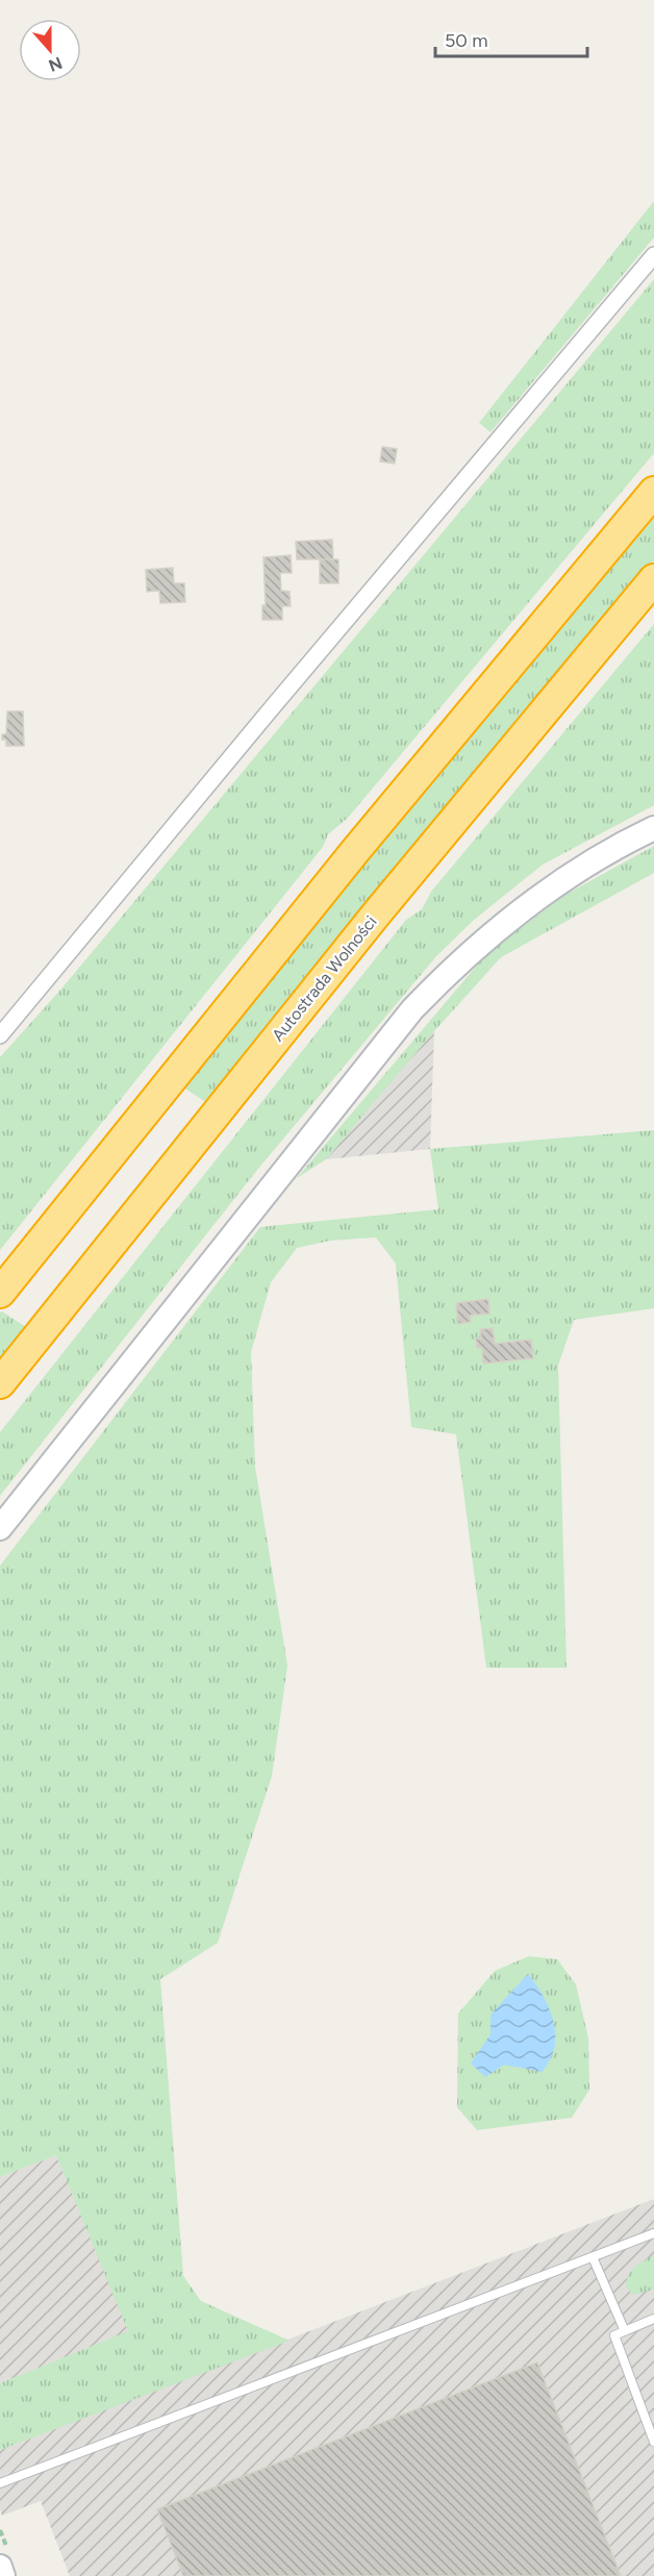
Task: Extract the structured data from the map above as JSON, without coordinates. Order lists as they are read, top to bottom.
{
  "streets": {
    "highway": ["Autostrada Wolności"]
  },
  "scale_bar": "50 m",
  "north": "bottom"
}
